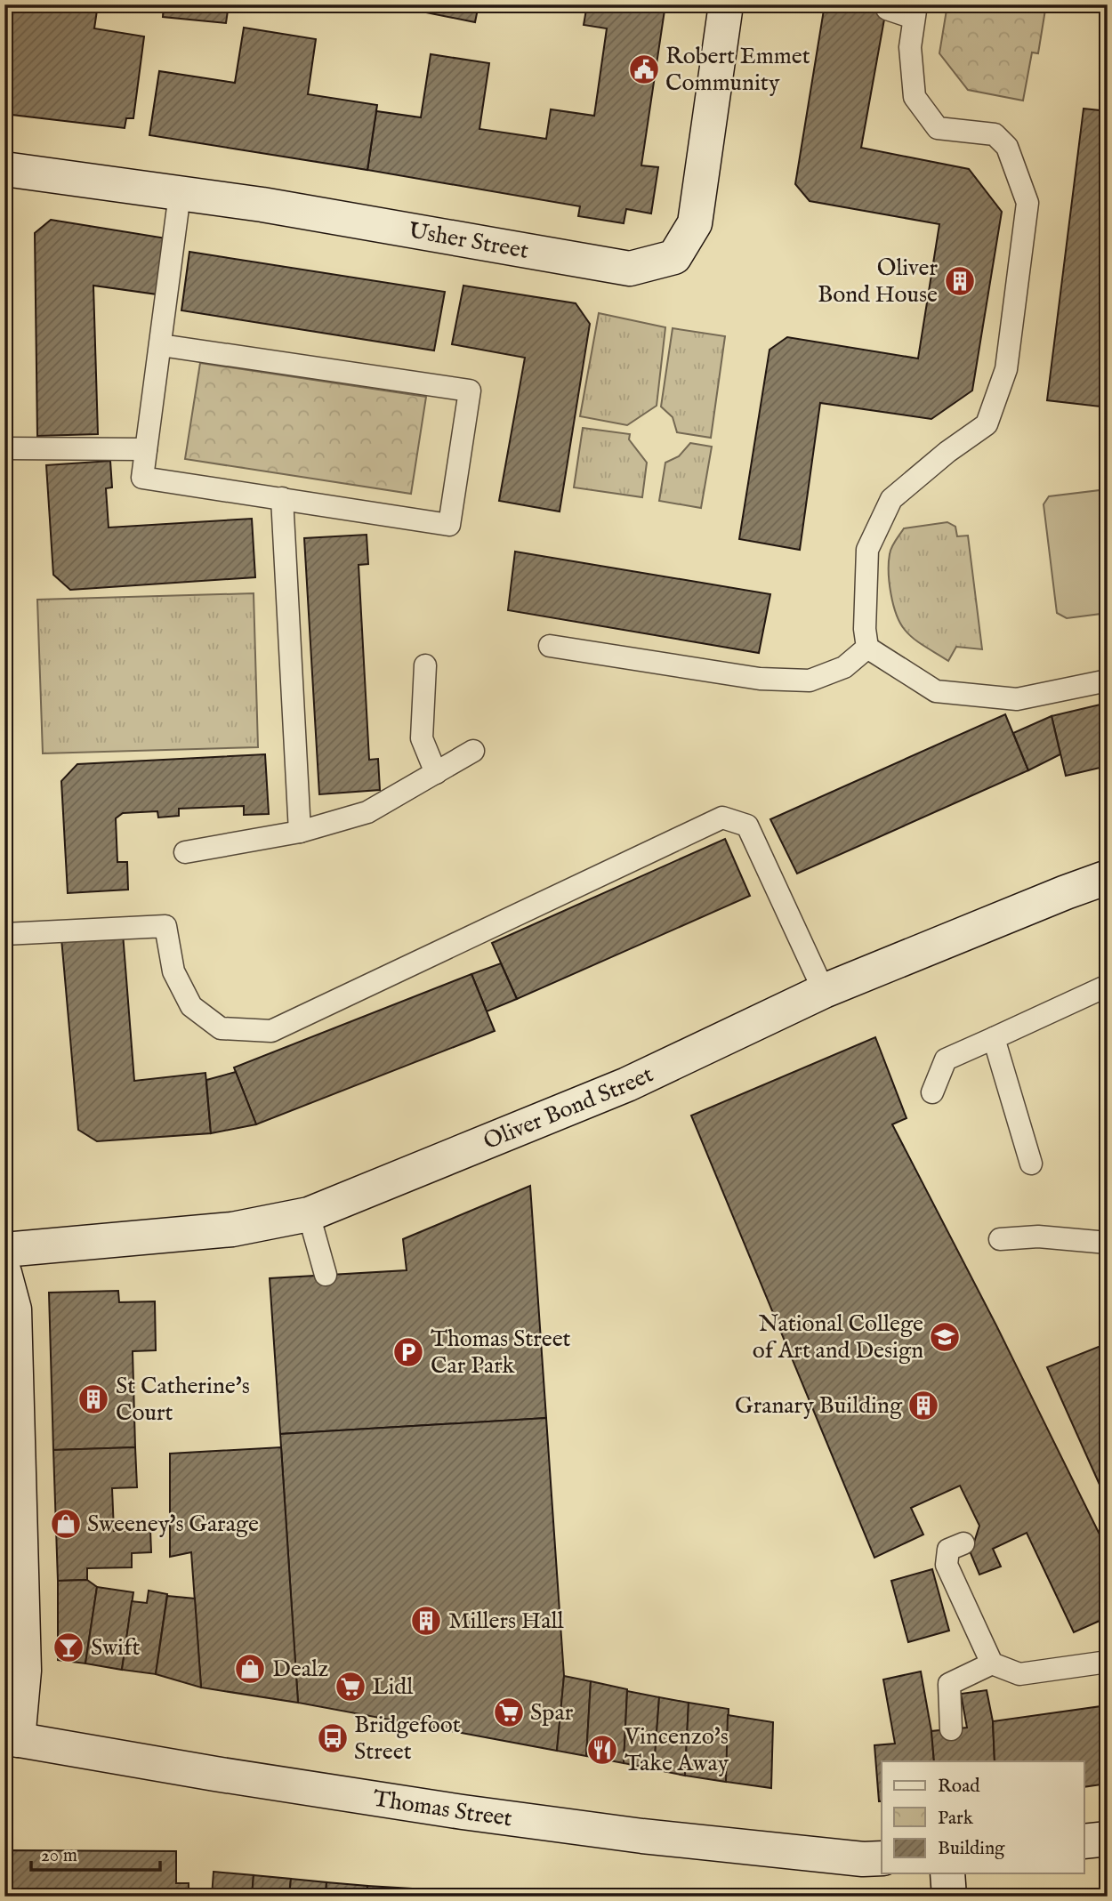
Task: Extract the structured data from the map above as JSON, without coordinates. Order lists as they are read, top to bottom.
{
  "streets": {
    "street": ["Usher Street", "Oliver Bond Street", "Thomas Street"]
  },
  "places": {
    "public building": ["Robert Emmet Community"],
    "building": [
      "Oliver Bond House",
      "St Catherine's Court",
      "Granary Building",
      "Millers Hall"
    ],
    "school or university": ["National College of Art and Design"],
    "parking": ["Thomas Street Car Park"],
    "shop": ["Sweeney's Garage", "Dealz"],
    "bar": ["Swift"],
    "supermarket": ["Lidl", "Spar"],
    "bus stop": ["Bridgefoot Street"],
    "restaurant": ["Vincenzo's Take Away"]
  },
  "legend": ["Road", "Park", "Building"],
  "scale_bar": "20 m"
}
